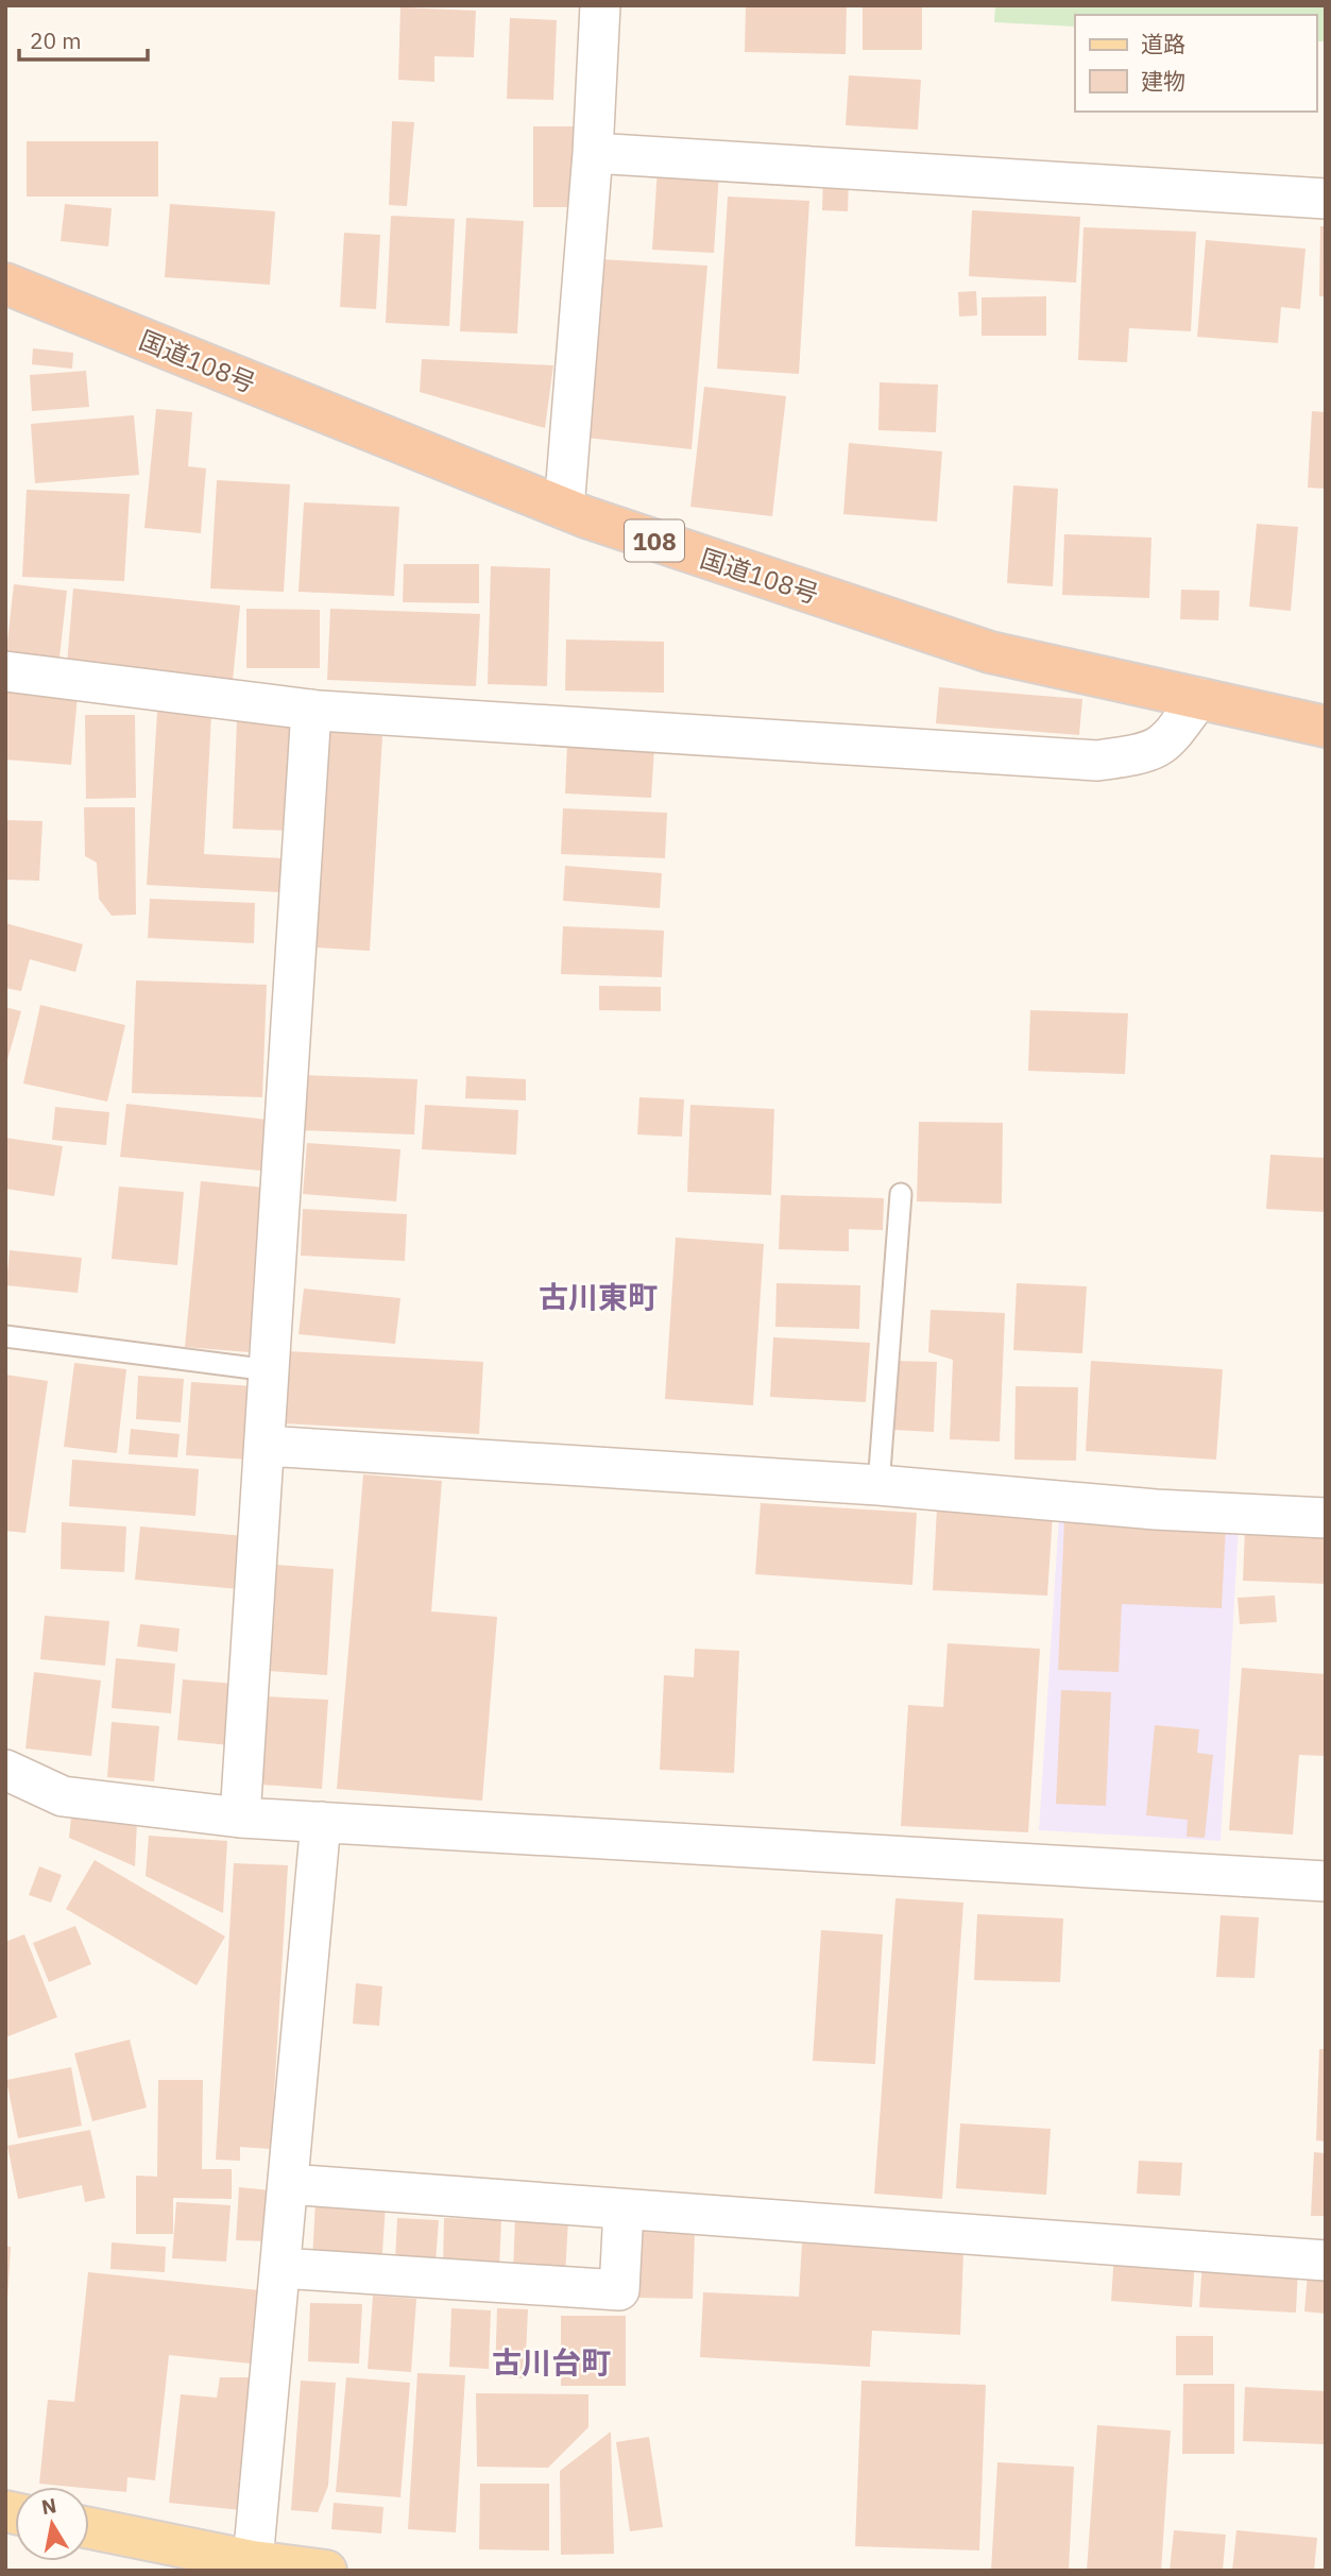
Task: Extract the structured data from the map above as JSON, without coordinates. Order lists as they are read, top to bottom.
{
  "streets": {
    "highway": ["国道108号", "108"]
  },
  "districts": ["古川東町", "古川台町"],
  "legend": ["道路", "建物"],
  "scale_bar": "20 m",
  "north": "top"
}
